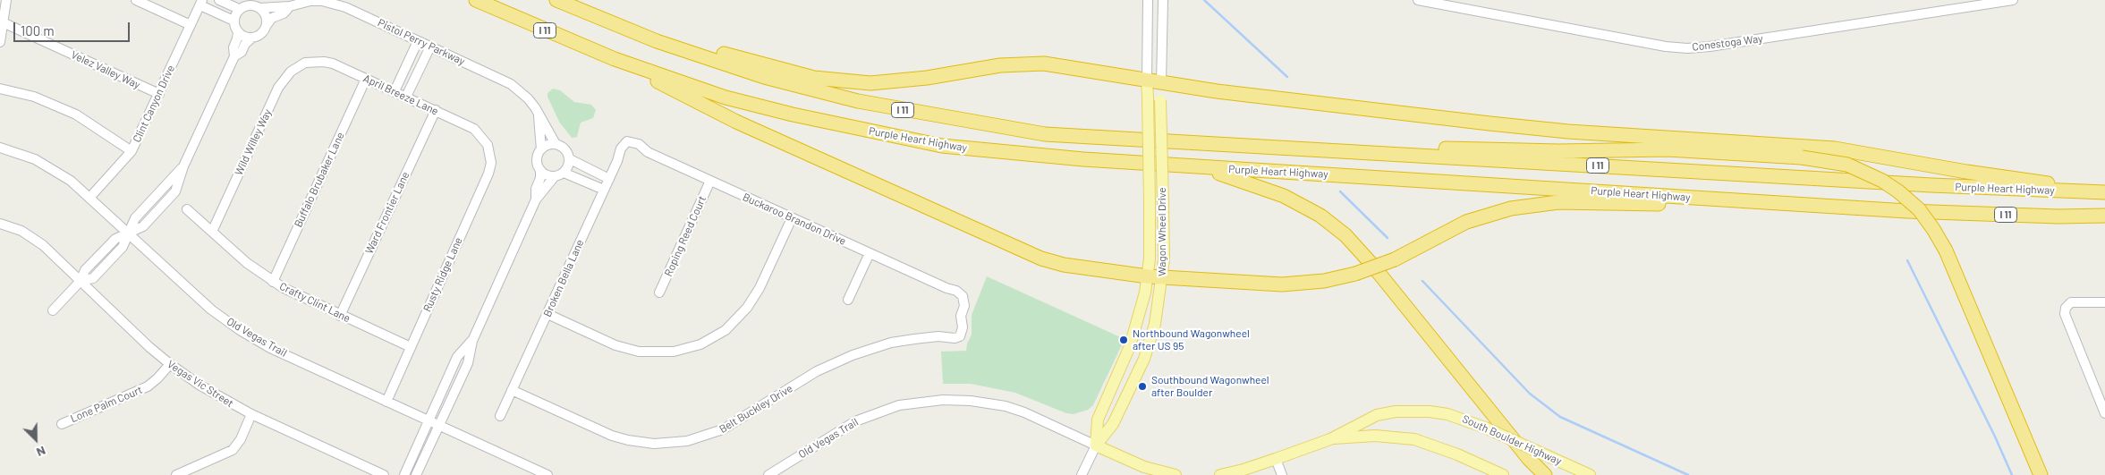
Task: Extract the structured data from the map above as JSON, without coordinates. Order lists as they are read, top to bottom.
{
  "streets": {
    "highway": ["I 11", "Purple Heart Highway"],
    "main road": ["Wagon Wheel Drive", "South Boulder Highway"],
    "street": [
      "Pistol Perry Parkway",
      "Conestoga Way",
      "Velez Valley Way",
      "April Breeze Lane",
      "Clint Canyon Drive",
      "Wild Willey Way",
      "Buffalo Brubaker Lane",
      "Ward Frontier Lane",
      "Buckaroo Brandon Drive",
      "Roping Reed Court",
      "Rusty Ridge Lane",
      "Broken Bella Lane",
      "Crafty Clint Lane",
      "Old Vegas Trail",
      "Vegas Vic Street",
      "Lone Palm Court",
      "Belt Buckley Drive"
    ]
  },
  "crossings": [
    ["Velez Valley Way", "Clint Canyon Drive"],
    ["April Breeze Lane", "Wild Willey Way"],
    ["April Breeze Lane", "Buffalo Brubaker Lane"],
    ["April Breeze Lane", "Ward Frontier Lane"],
    ["April Breeze Lane", "Rusty Ridge Lane"],
    ["Clint Canyon Drive", "Old Vegas Trail"],
    ["Wild Willey Way", "Crafty Clint Lane"],
    ["Buffalo Brubaker Lane", "Crafty Clint Lane"],
    ["Ward Frontier Lane", "Crafty Clint Lane"],
    ["Buckaroo Brandon Drive", "Roping Reed Court"],
    ["Buckaroo Brandon Drive", "Broken Bella Lane"],
    ["Buckaroo Brandon Drive", "Belt Buckley Drive"],
    ["Wagon Wheel Drive", "Old Vegas Trail"],
    ["Rusty Ridge Lane", "Crafty Clint Lane"],
    ["Rusty Ridge Lane", "Old Vegas Trail"],
    ["Broken Bella Lane", "Belt Buckley Drive"],
    ["Vegas Vic Street", "Lone Palm Court"]
  ],
  "places": ["Northbound Wagonwheel after US 95", "Southbound Wagonwheel after Boulder"],
  "scale_bar": "100 m",
  "north": "bottom right"
}
